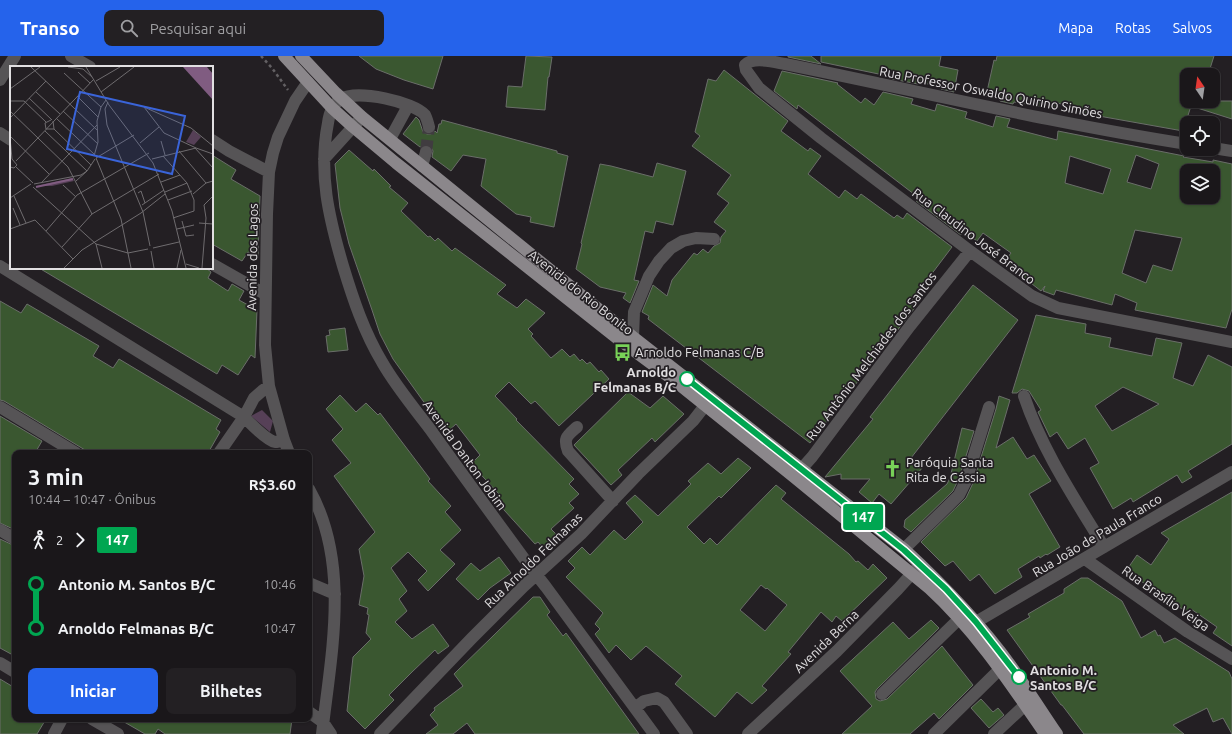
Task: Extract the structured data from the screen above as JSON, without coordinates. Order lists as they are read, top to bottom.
{
  "streets": {
    "main road": ["Avenida do Rio Bonito"],
    "street": [
      "Rua Professor Oswaldo Quirino Simões",
      "Rua Claudino José Branco",
      "Avenida dos Lagos",
      "Rua Antônio Melchiades dos Santos",
      "Avenida Danton Jobim",
      "Rua João de Paula Franco",
      "Rua Arnoldo Felmanas",
      "Rua Brasílio Veiga",
      "Avenida Berna"
    ]
  },
  "crossings": [
    ["Rua Professor Oswaldo Quirino Simões", "Rua Claudino José Branco"],
    ["Rua Claudino José Branco", "Rua Antônio Melchiades dos Santos"],
    ["Avenida dos Lagos", "Avenida do Rio Bonito"],
    ["Avenida do Rio Bonito", "Rua Antônio Melchiades dos Santos"],
    ["Avenida do Rio Bonito", "Avenida Danton Jobim"],
    ["Avenida do Rio Bonito", "Rua João de Paula Franco"],
    ["Avenida do Rio Bonito", "Rua Arnoldo Felmanas"],
    ["Avenida do Rio Bonito", "Avenida Berna"],
    ["Avenida Danton Jobim", "Rua Arnoldo Felmanas"],
    ["Rua João de Paula Franco", "Rua Brasílio Veiga"]
  ],
  "places": {
    "bus stop": ["Arnoldo Felmanas C/B"],
    "other": ["Arnoldo Felmanas B/C", "Antonio M. Santos B/C"],
    "church": ["Paróquia Santa Rita de Cássia"]
  },
  "lines": ["bus line 147"],
  "north": "top",
  "page": {
    "header": "Transo",
    "search": "Pesquisar aqui",
    "nav": ["Mapa", "Rotas", "Salvos"],
    "on_map": "147",
    "heading": ["3 min", "10:44 – 10:47 · Ônibus", "R$3.60"],
    "legs": ["2", "147"],
    "list": [
      {
        "name": "Antonio M. Santos B/C",
        "value": "10:46"
      },
      {
        "name": "Arnoldo Felmanas B/C",
        "value": "10:47"
      }
    ],
    "buttons": ["Iniciar", "Bilhetes"]
  }
}
